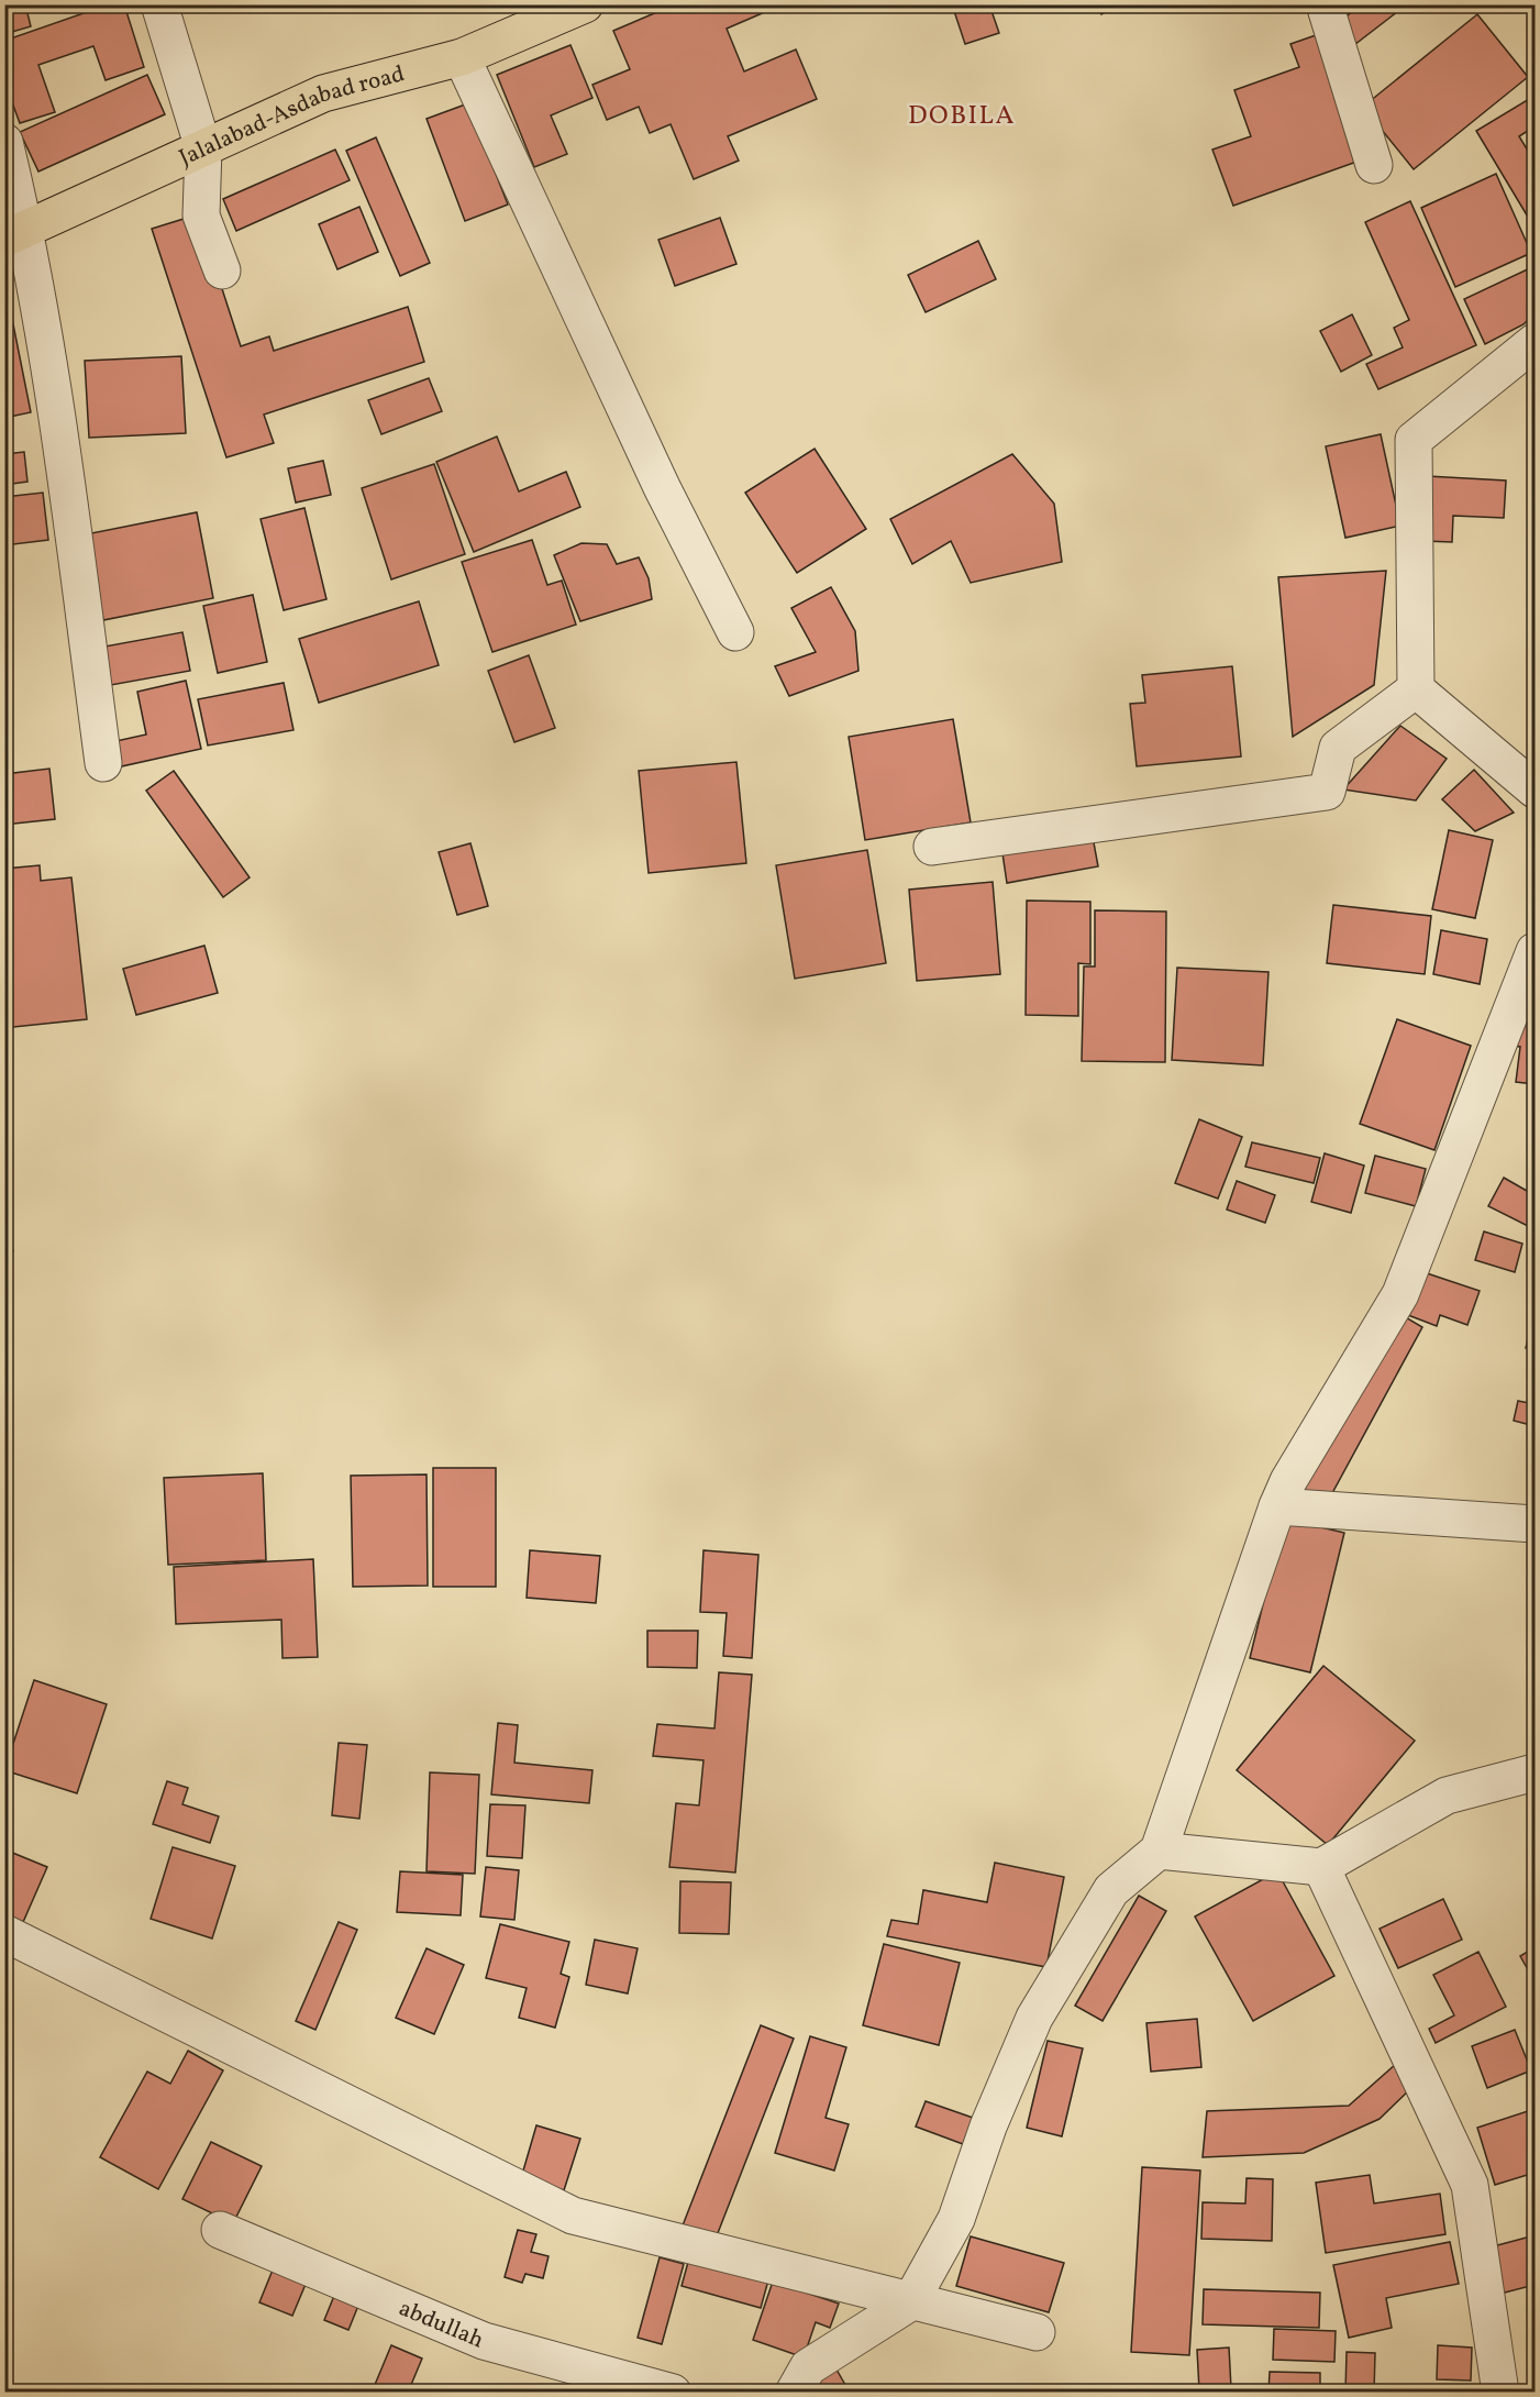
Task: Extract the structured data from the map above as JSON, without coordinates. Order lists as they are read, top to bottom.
{
  "streets": {
    "main road": ["Jalalabad-Asdabad road"],
    "street": ["abdullah"]
  },
  "districts": ["DOBILA"]
}
